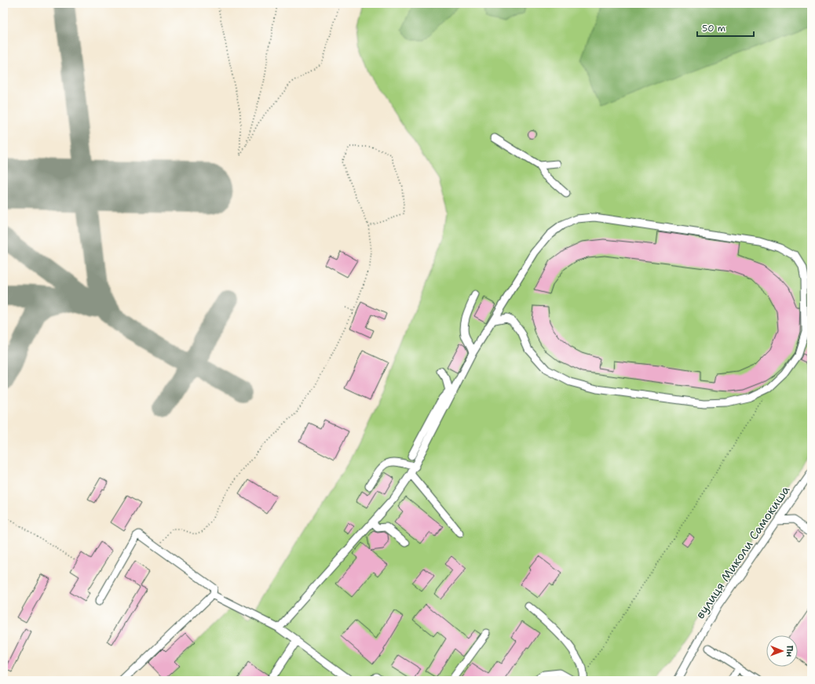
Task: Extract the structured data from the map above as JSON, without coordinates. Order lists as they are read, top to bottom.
{
  "streets": {
    "street": ["вулиця Миколи Самокиша"]
  },
  "scale_bar": "50 m",
  "north": "right"
}
